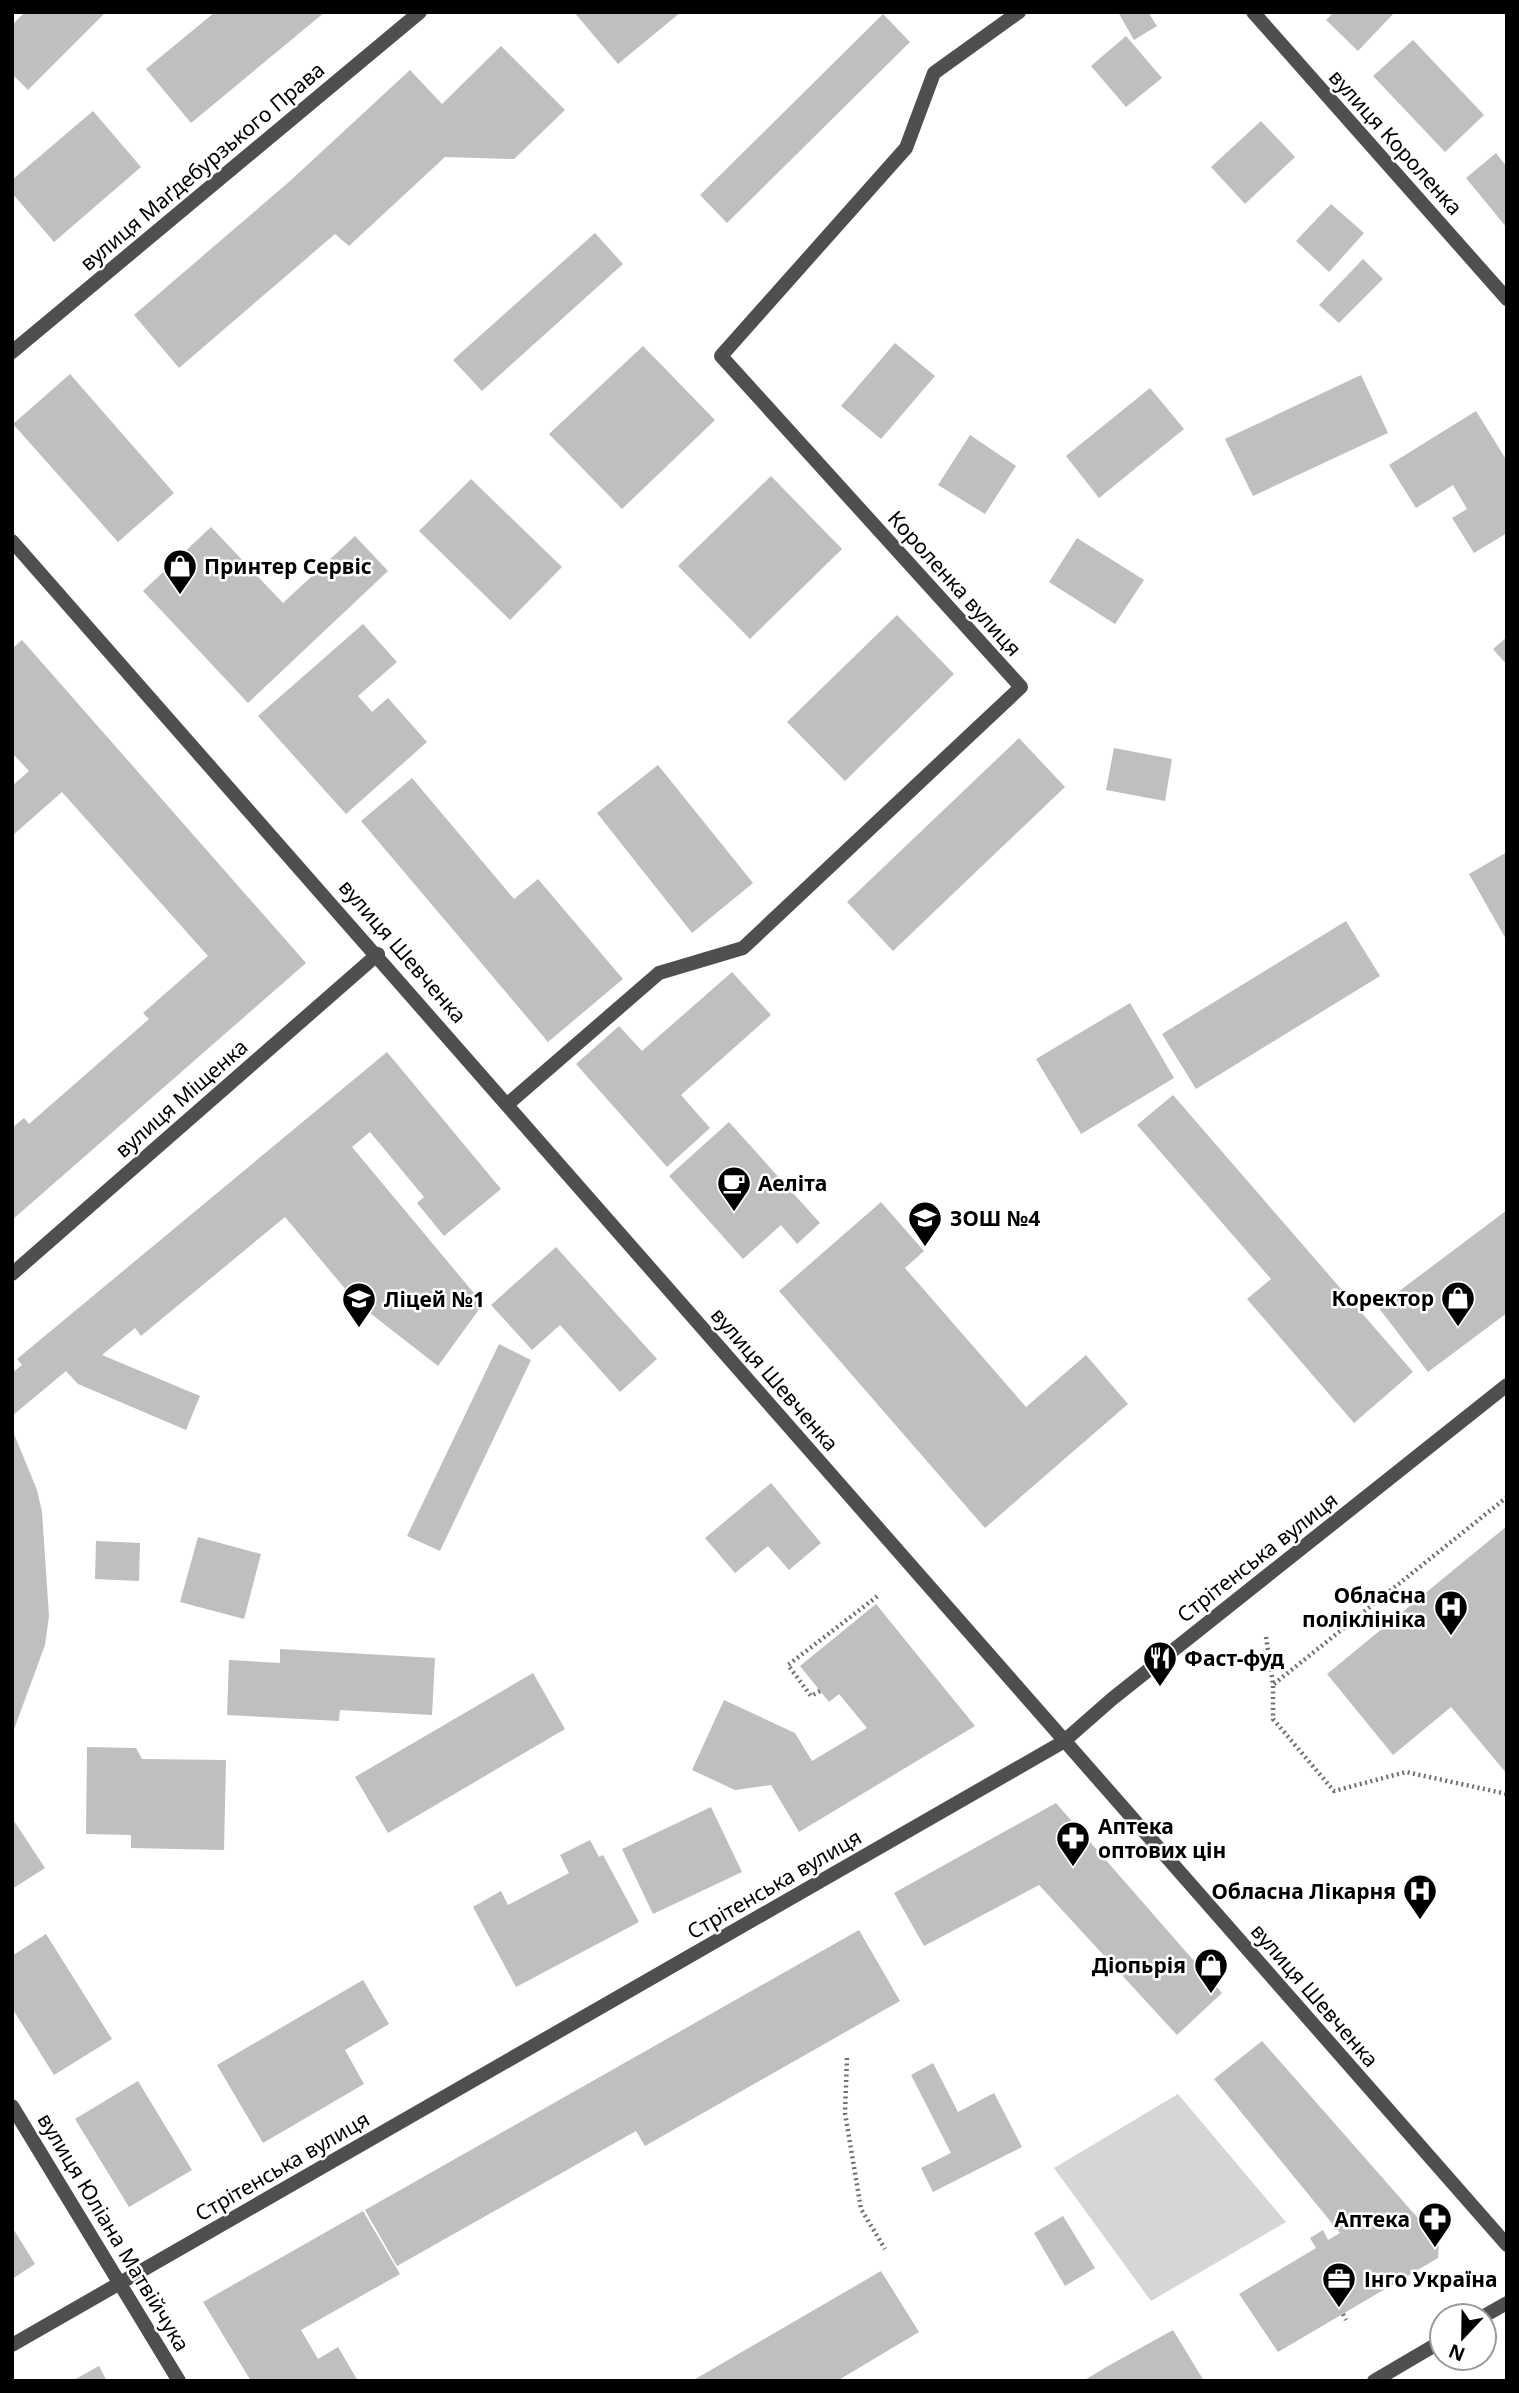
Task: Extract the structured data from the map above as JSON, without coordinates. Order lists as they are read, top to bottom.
{
  "streets": {
    "street": [
      "вулиця Короленка",
      "вулиця Маґдебурзького Права",
      "Короленка вулиця",
      "вулиця Шевченка",
      "вулиця Міщенка",
      "Стрітенська вулиця",
      "вулиця Юліана Матвійчука"
    ]
  },
  "crossings": [
    ["Короленка вулиця", "вулиця Шевченка"],
    ["вулиця Шевченка", "вулиця Міщенка"],
    ["вулиця Шевченка", "Стрітенська вулиця"],
    ["Стрітенська вулиця", "вулиця Юліана Матвійчука"]
  ],
  "places": {
    "shop": ["Принтер Сервіс", "Коректор", "Діопьрія"],
    "cafe": ["Аеліта"],
    "school or university": ["ЗОШ №4", "Ліцей №1"],
    "hospital": ["Обласна поліклініка", "Обласна Лікарня"],
    "restaurant": ["Фаст-фуд"],
    "pharmacy": ["Аптека оптових цін", "Аптека"],
    "office": ["Інго Україна"]
  },
  "north": "bottom"
}
